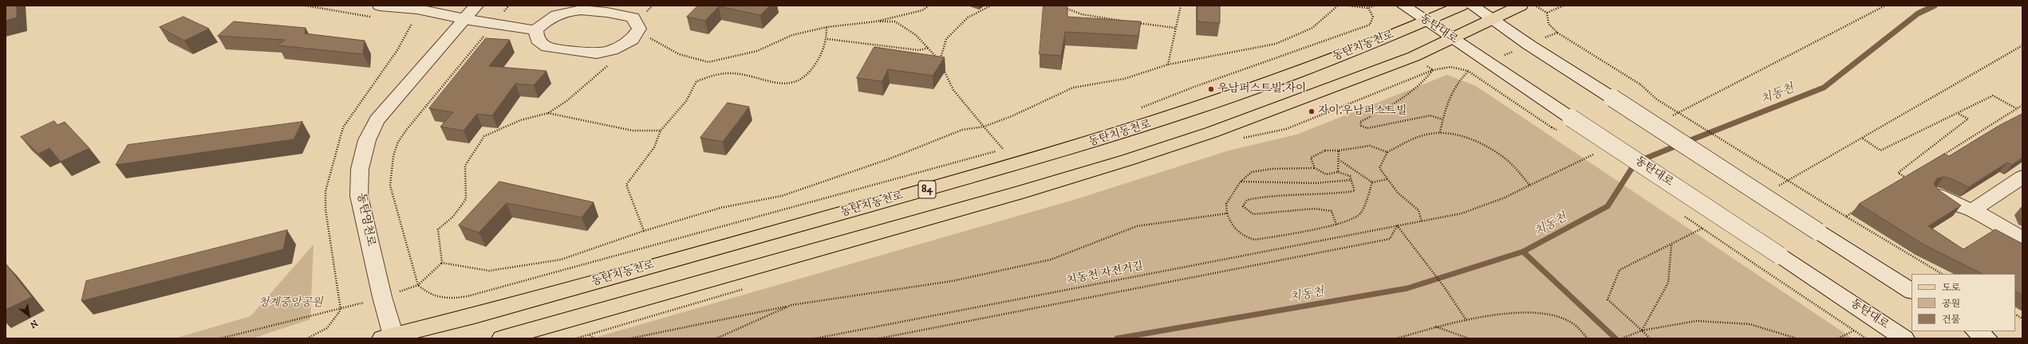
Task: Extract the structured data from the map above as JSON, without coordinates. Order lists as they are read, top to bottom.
{
  "streets": {
    "main road": ["동탄치동천로", "84"],
    "street": ["동탄대로", "동탄영천로"],
    "path": ["치동천 자전거길"]
  },
  "crossings": [
    ["동탄대로", "동탄치동천로"],
    ["동탄치동천로", "동탄영천로"]
  ],
  "water": ["치동천"],
  "parks": ["청계중앙공원"],
  "places": ["우남퍼스트빌.자이", "자이.우남퍼스트빌"],
  "legend": ["도로", "공원", "건물"],
  "north": "bottom right"
}
